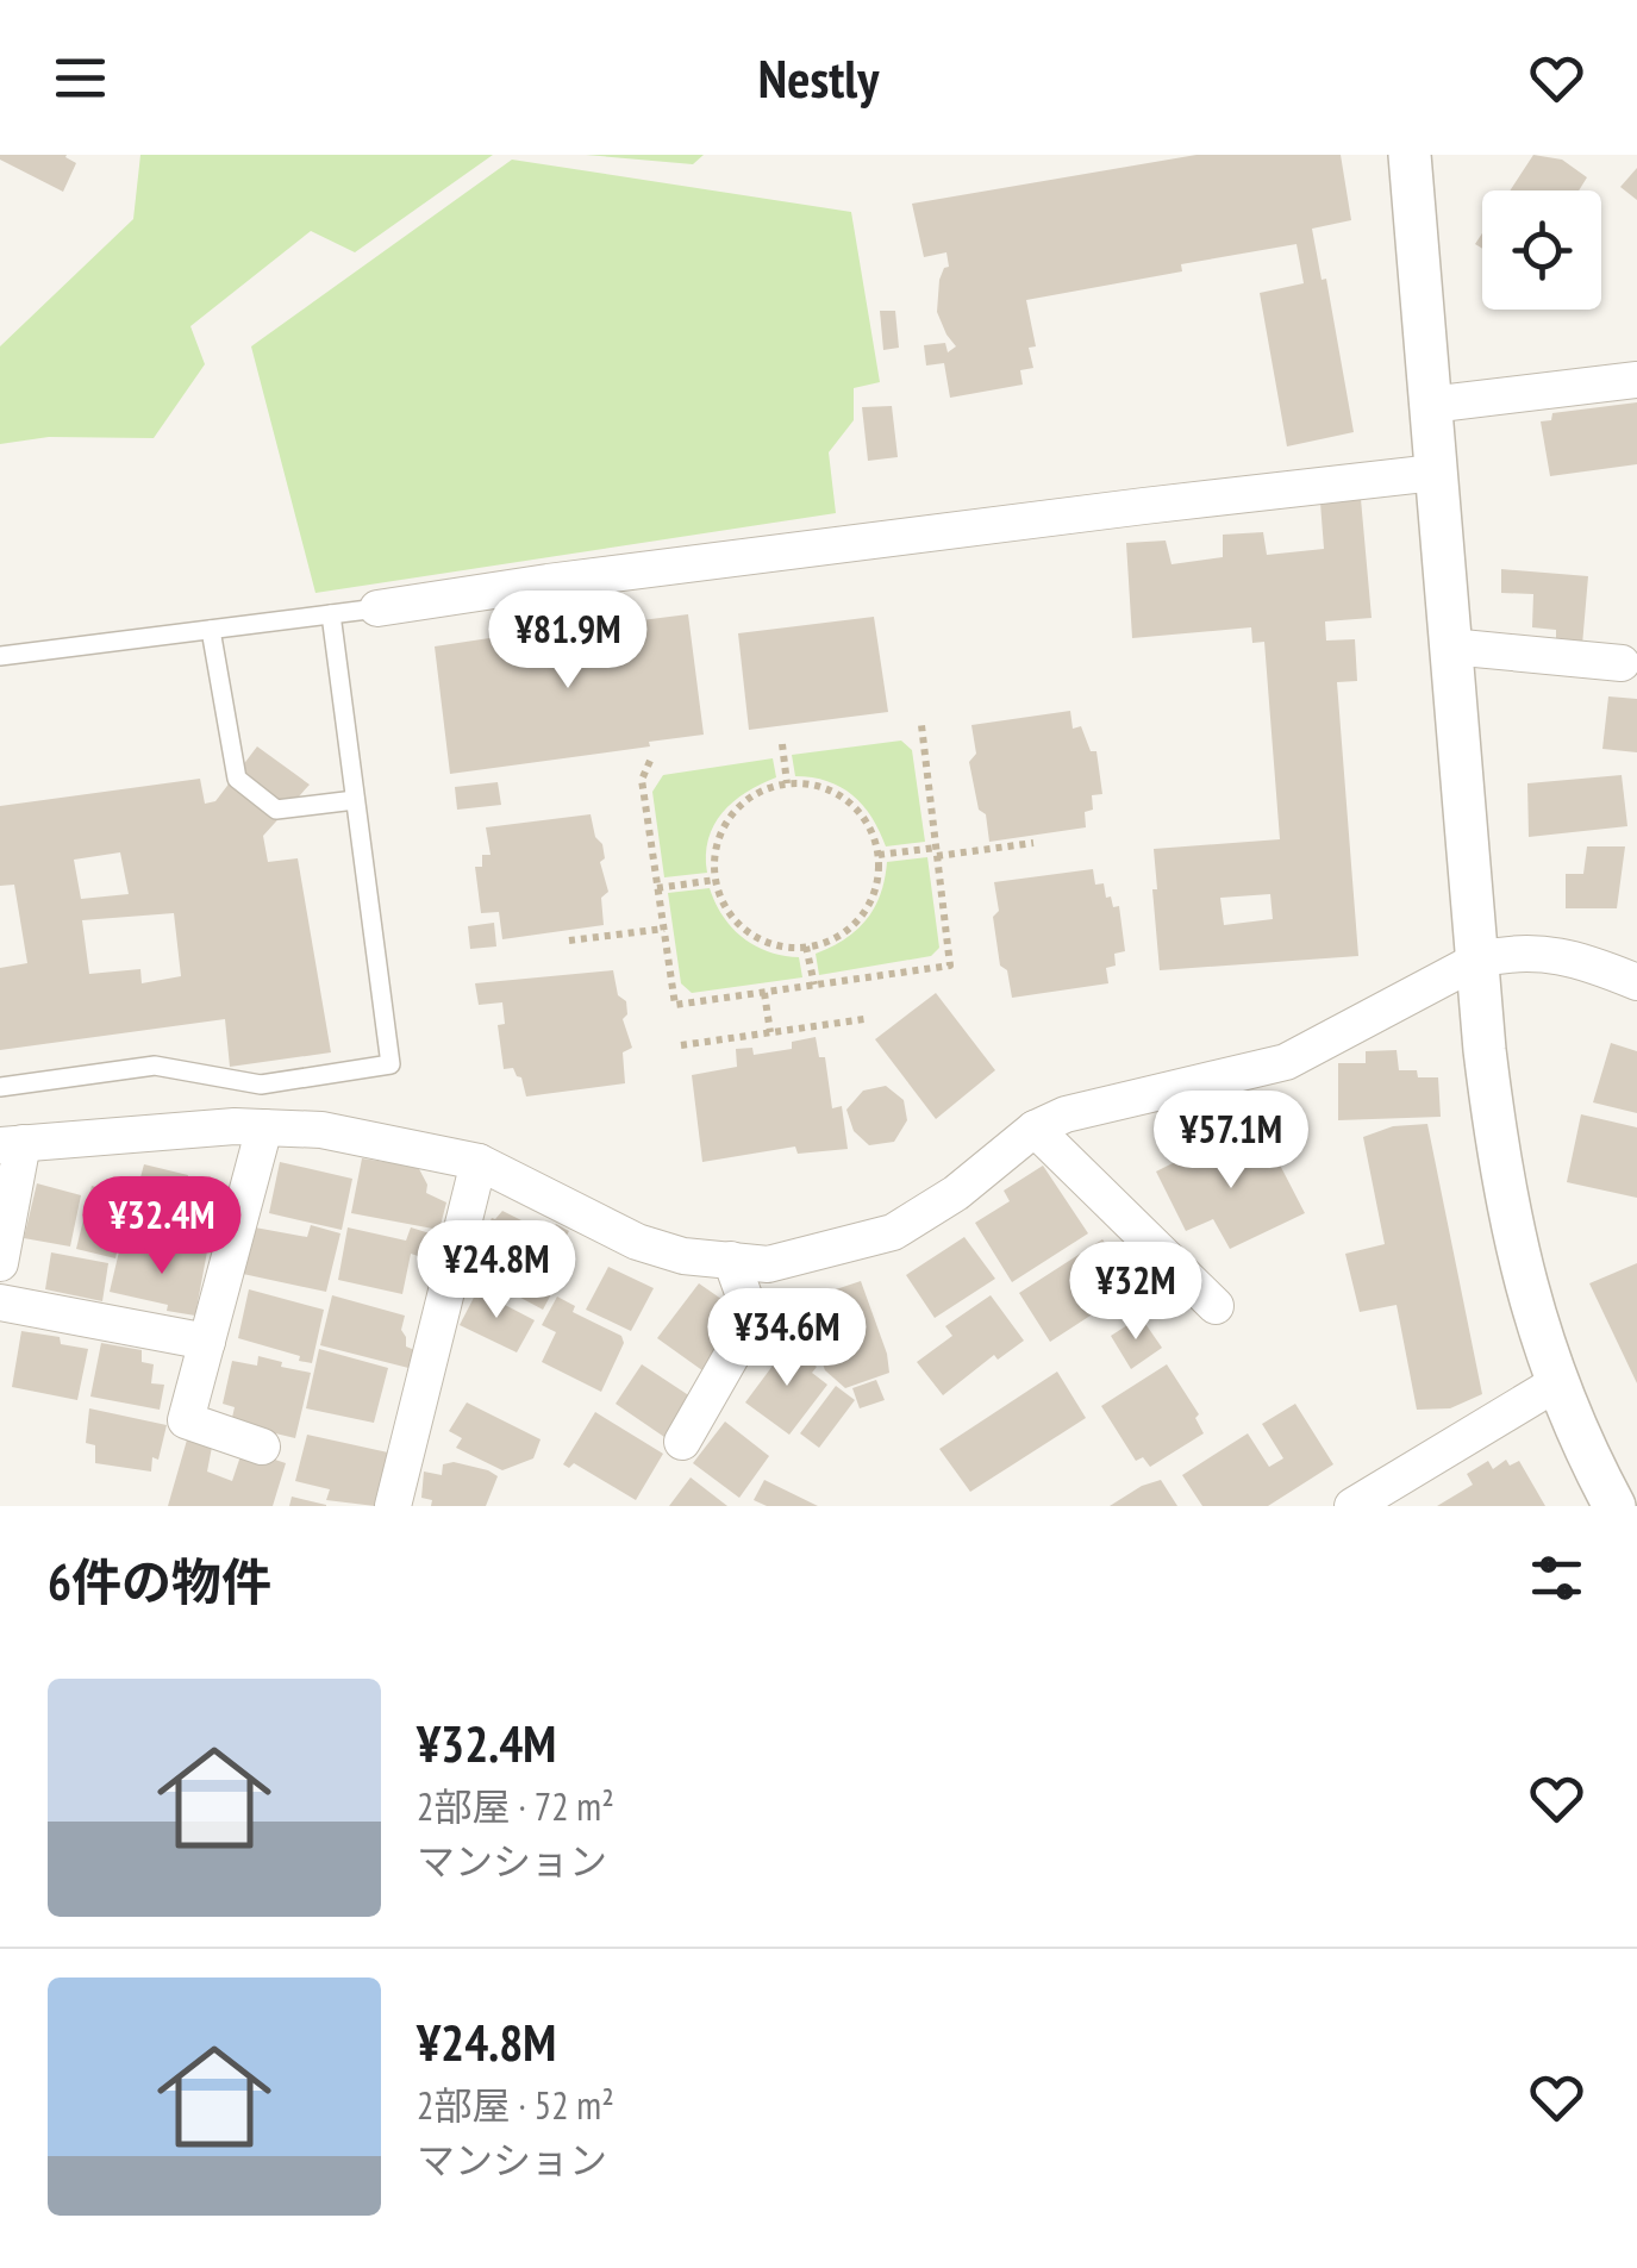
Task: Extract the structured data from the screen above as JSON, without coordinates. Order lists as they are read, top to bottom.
{
  "page": {
    "header": "Nestly",
    "price": [
      "¥81.9M",
      "¥57.1M",
      "¥32.4M",
      "¥24.8M",
      "¥32M",
      "¥34.6M"
    ],
    "heading": "6件の物件",
    "list": [
      {
        "name": "¥32.4M",
        "note": "2部屋 · 72 m² · マンション"
      },
      {
        "name": "¥24.8M",
        "note": "2部屋 · 52 m² · マンション"
      }
    ]
  }
}
